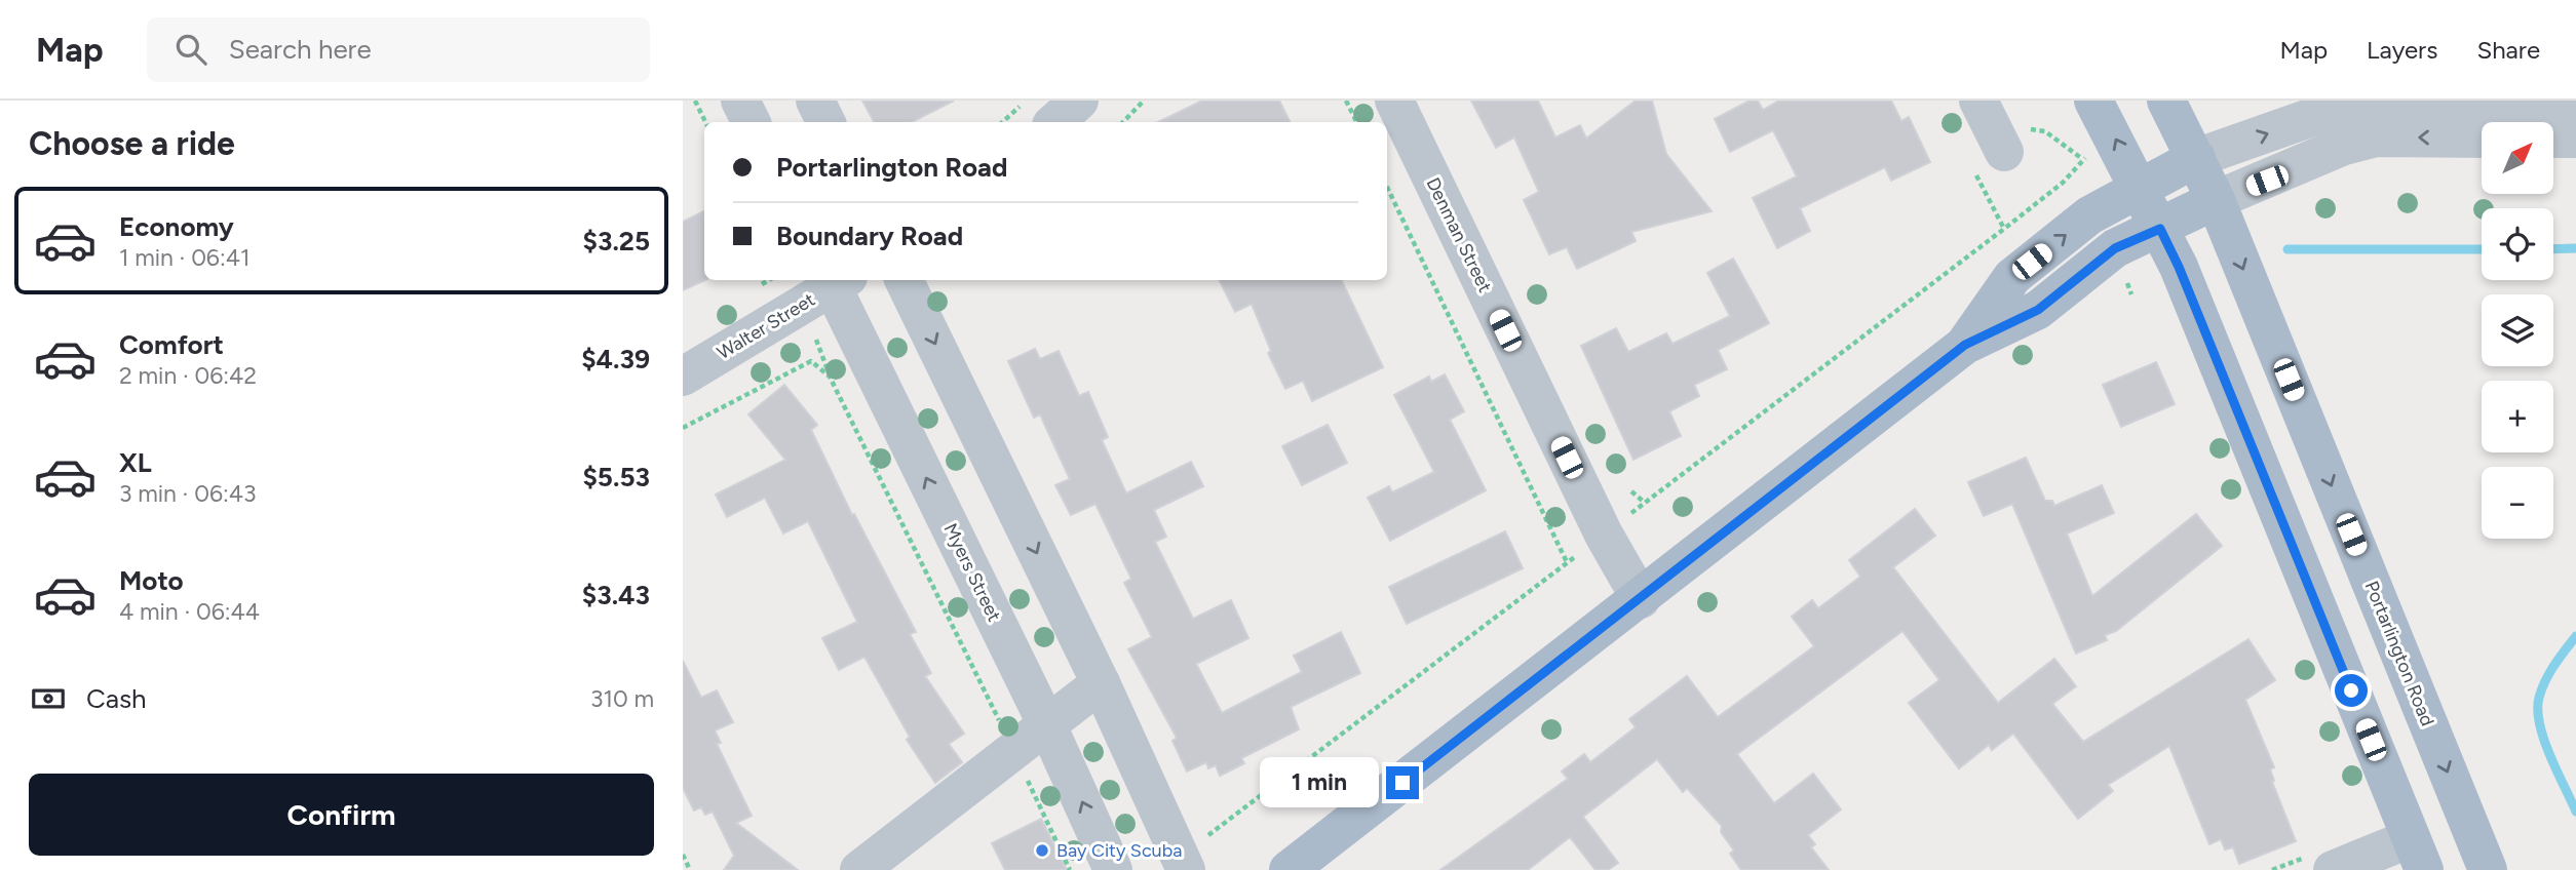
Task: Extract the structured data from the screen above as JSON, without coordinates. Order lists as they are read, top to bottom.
{
  "streets": {
    "main road": ["Portarlington Road"],
    "street": ["Denman Street", "Walter Street", "Myers Street"]
  },
  "crossings": [
    ["Walter Street", "Myers Street"]
  ],
  "places": ["Bay City Scuba"],
  "north": "top right",
  "page": {
    "header": "Map",
    "search": "Search here",
    "nav": ["Map", "Layers", "Share"],
    "heading": "Choose a ride",
    "map_buttons": ["+", "−"],
    "banner": ["Portarlington Road", "Boundary Road"],
    "list": [
      {
        "name": "Economy",
        "note": "1 min · 06:41",
        "value": "$3.25"
      },
      {
        "name": "Comfort",
        "note": "2 min · 06:42",
        "value": "$4.39"
      },
      {
        "name": "XL",
        "note": "3 min · 06:43",
        "value": "$5.53"
      },
      {
        "name": "Moto",
        "note": "4 min · 06:44",
        "value": "$3.43"
      }
    ],
    "pay": ["Cash", "310 m"],
    "bubble": "1 min",
    "buttons": "Confirm"
  }
}
